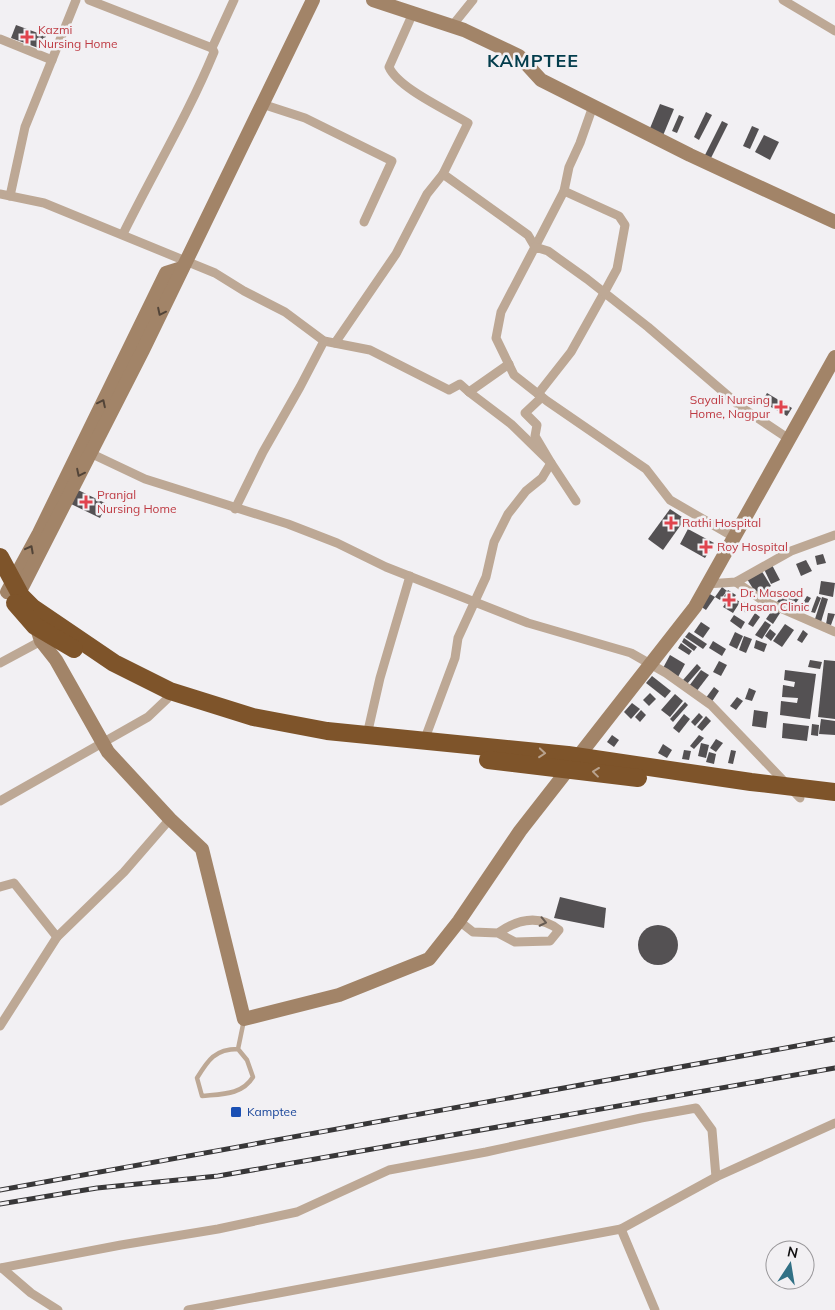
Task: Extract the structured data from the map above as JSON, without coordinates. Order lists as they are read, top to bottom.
{
  "districts": ["KAMPTEE"],
  "places": {
    "health": [
      "Kazmi Nursing Home",
      "Sayali Nursing Home, Nagpur",
      "Pranjal Nursing Home",
      "Rathi Hospital",
      "Roy Hospital",
      "Dr. Masood Hasan Clinic"
    ],
    "transit": ["Kamptee"]
  },
  "north": "top"
}
